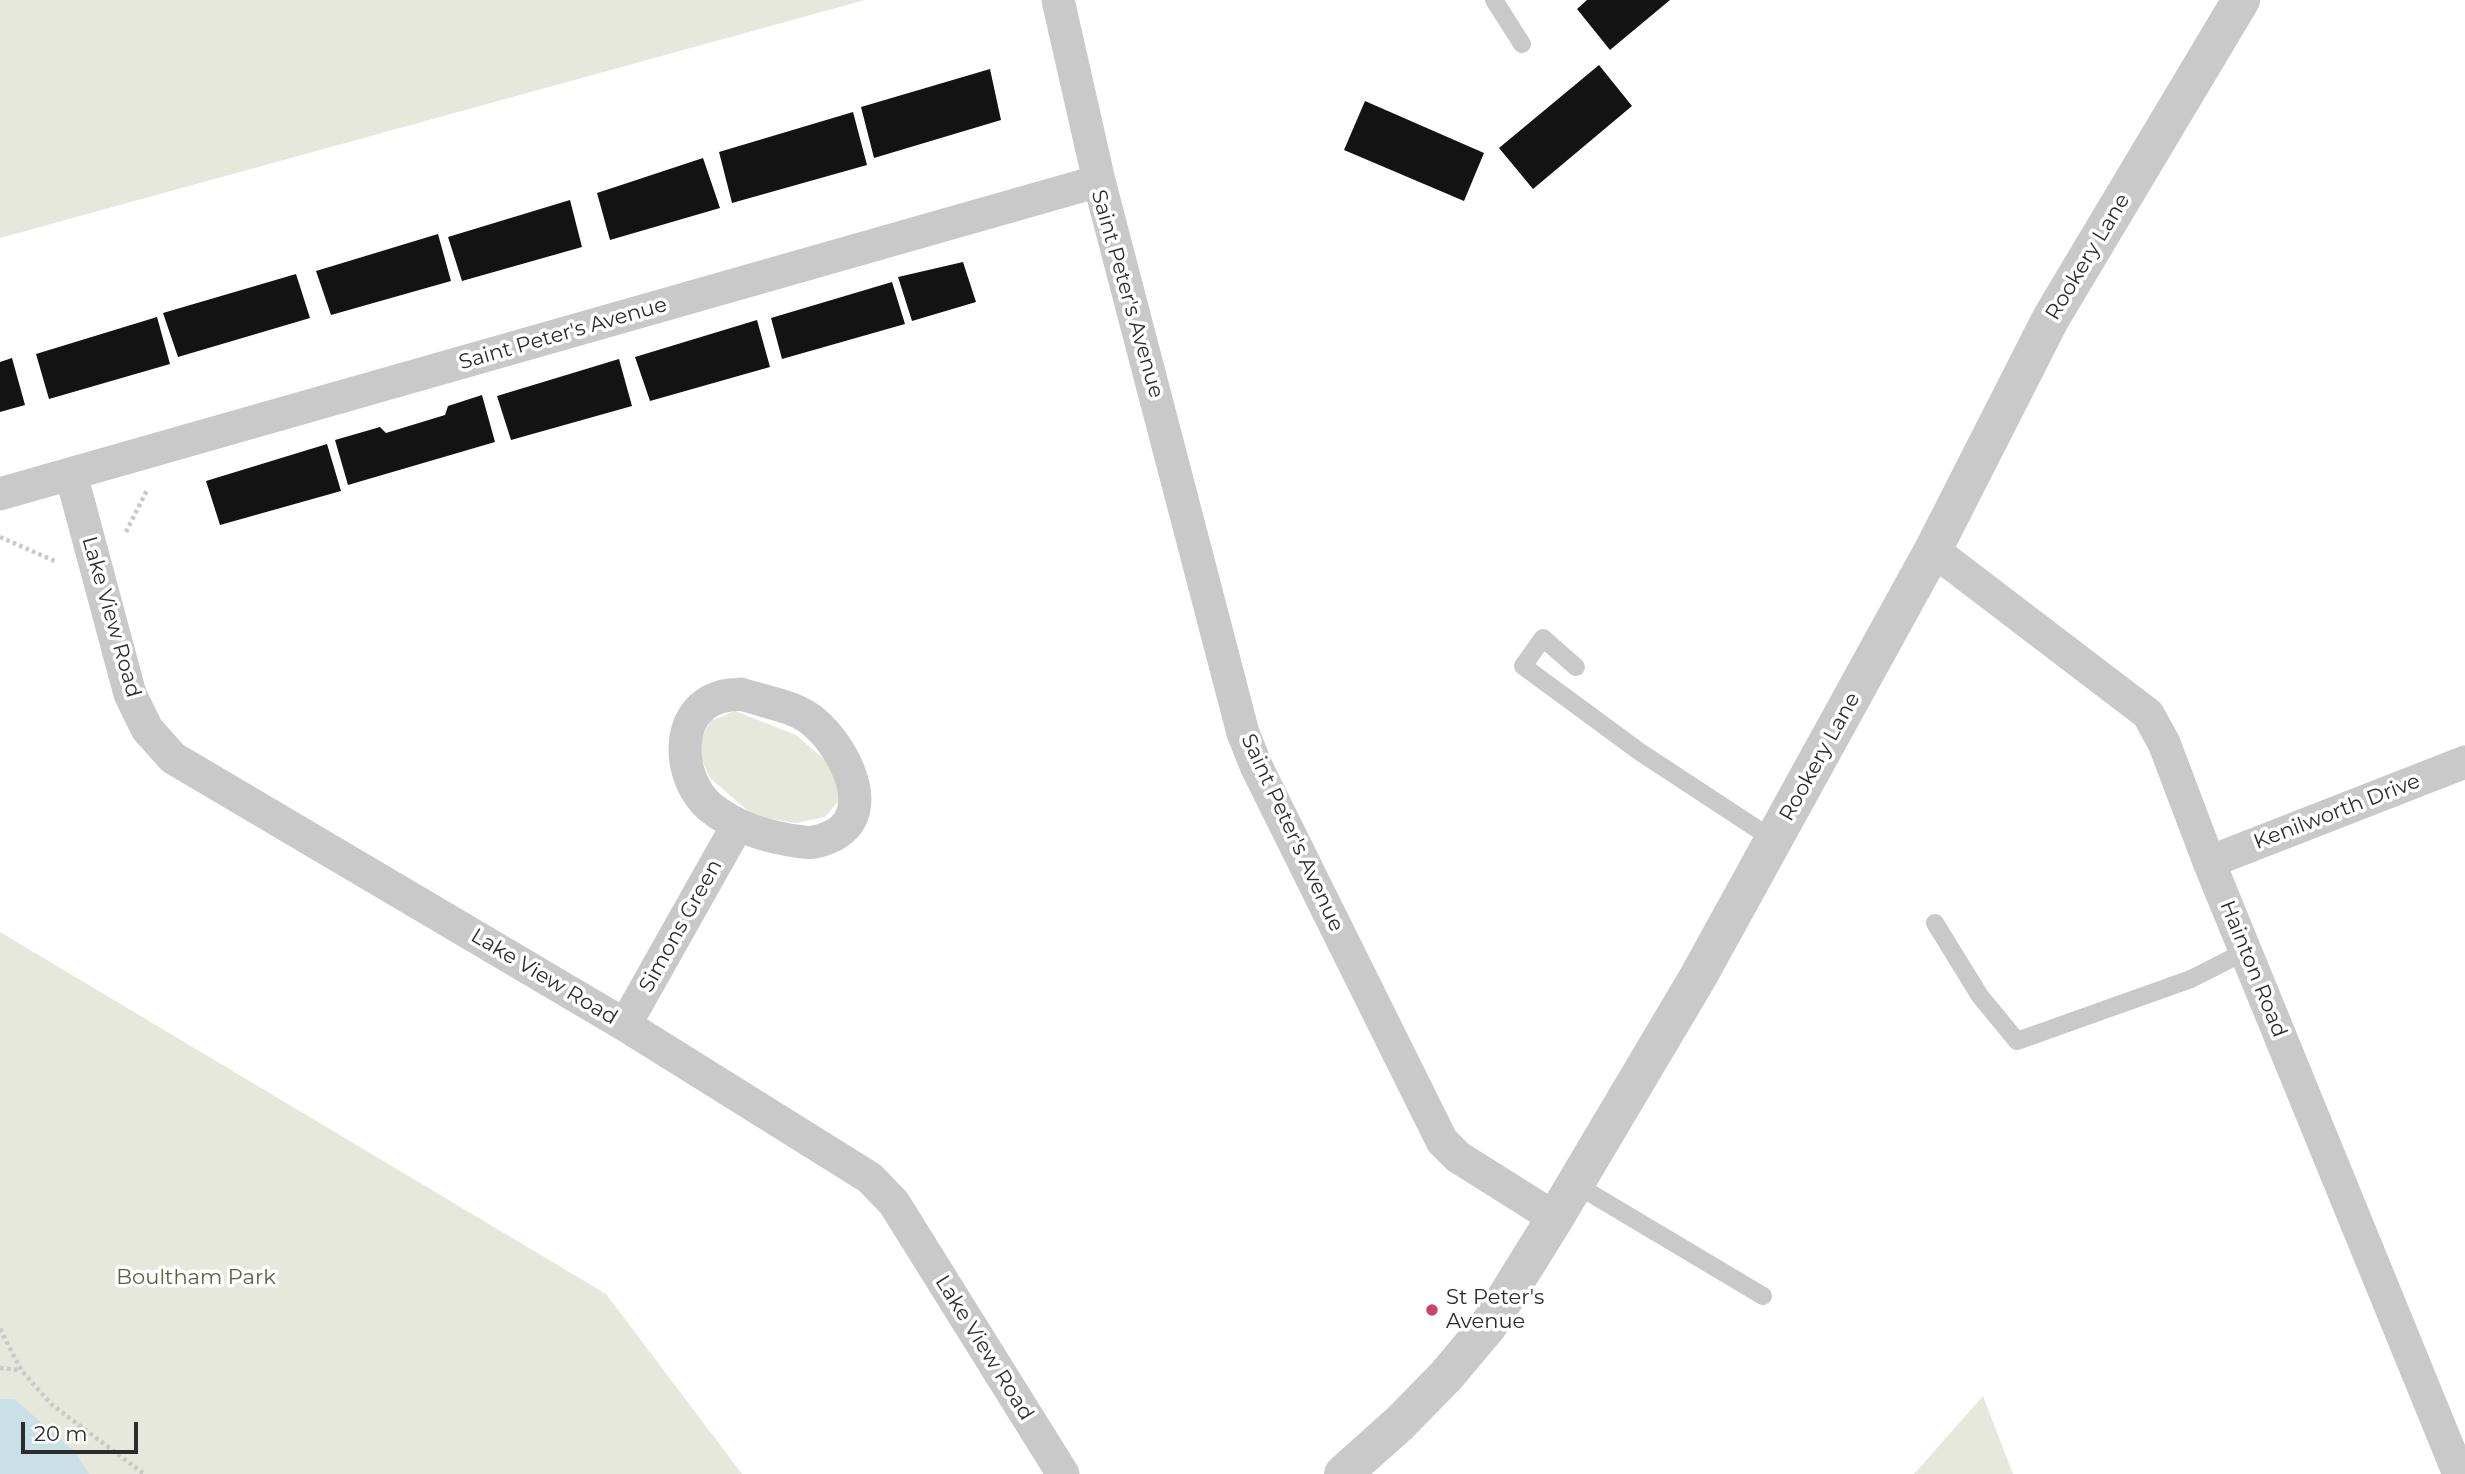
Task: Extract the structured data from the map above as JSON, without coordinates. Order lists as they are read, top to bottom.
{
  "streets": {
    "street": [
      "Rookery Lane",
      "Saint Peter's Avenue",
      "Lake View Road",
      "Kenilworth Drive",
      "Simons Green",
      "Hainton Road"
    ]
  },
  "crossings": [
    ["Rookery Lane", "Saint Peter's Avenue"],
    ["Rookery Lane", "Hainton Road"],
    ["Saint Peter's Avenue", "Lake View Road"],
    ["Lake View Road", "Simons Green"],
    ["Kenilworth Drive", "Hainton Road"]
  ],
  "parks": ["Boultham Park"],
  "places": ["St Peter's Avenue"],
  "scale_bar": "20 m"
}
